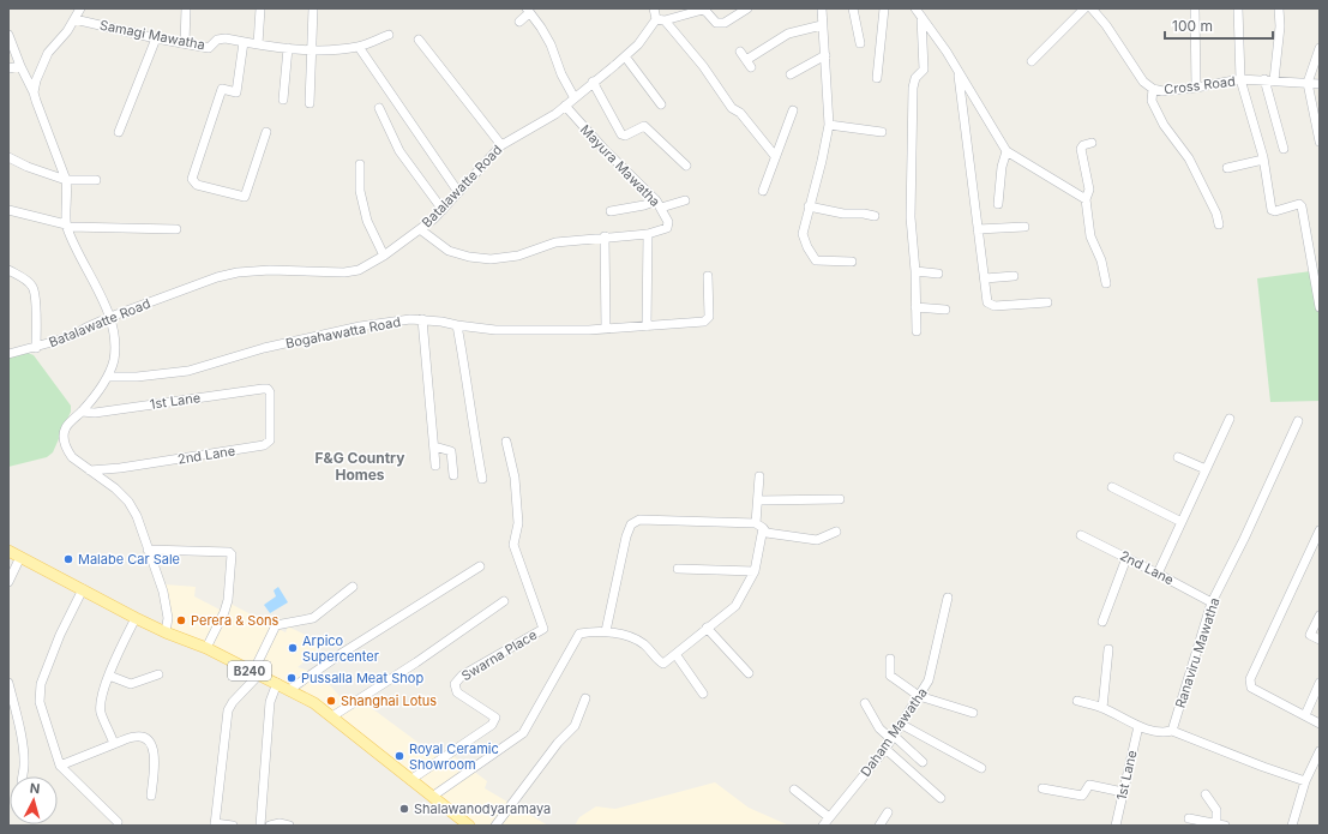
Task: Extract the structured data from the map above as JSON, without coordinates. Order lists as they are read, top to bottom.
{
  "streets": {
    "main road": ["B240"],
    "street": [
      "Samagi Mawatha",
      "Cross Road",
      "Mayura Mawatha",
      "Batalawatte Road",
      "Bogahawatta Road",
      "1st Lane",
      "2nd Lane",
      "Ranaviru Mawatha",
      "Swarna Place",
      "Daham Mawatha"
    ]
  },
  "crossings": [
    ["Mayura Mawatha", "Batalawatte Road"],
    ["1st Lane", "2nd Lane"],
    ["2nd Lane", "Ranaviru Mawatha"],
    ["Swarna Place", "B240"]
  ],
  "districts": ["F&G Country Homes"],
  "places": [
    "Malabe Car Sale",
    "Perera & Sons",
    "Arpico Supercenter",
    "Pussalla Meat Shop",
    "Shanghai Lotus",
    "Royal Ceramic Showroom",
    "Shalawanodyaramaya"
  ],
  "scale_bar": "100 m",
  "north": "top"
}
